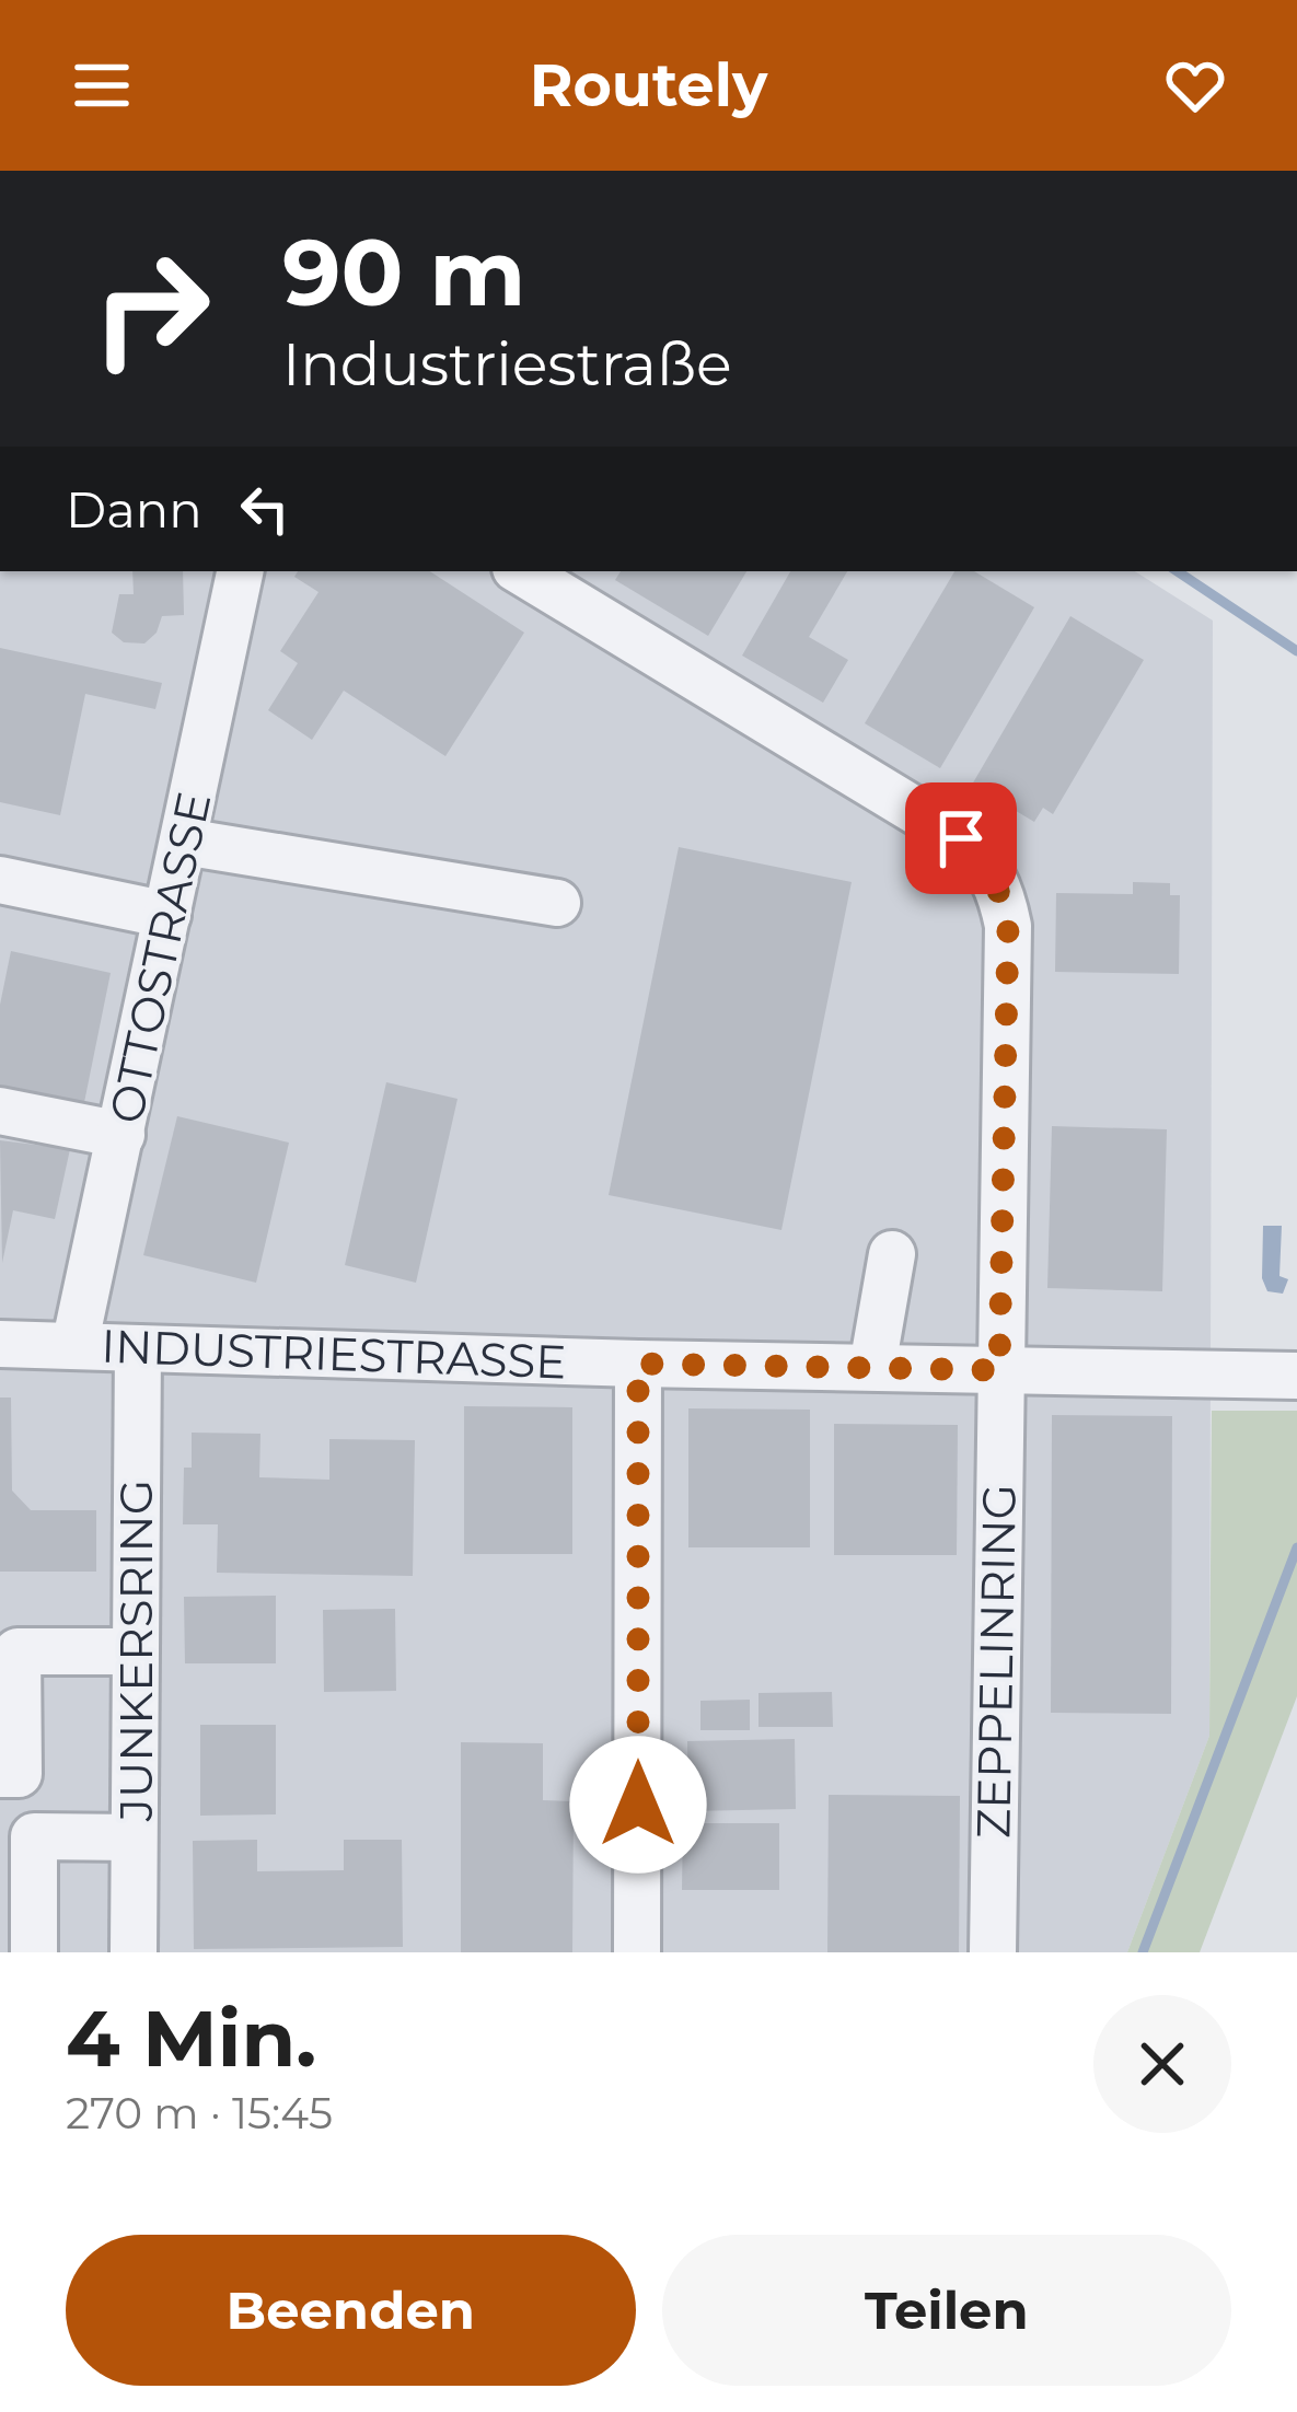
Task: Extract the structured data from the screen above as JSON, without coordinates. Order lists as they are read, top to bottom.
{
  "streets": {
    "street": [
      "OTTOSTRASSE",
      "INDUSTRIESTRASSE",
      "JUNKERSRING",
      "ZEPPELINRING"
    ]
  },
  "crossings": [
    ["OTTOSTRASSE", "INDUSTRIESTRASSE"],
    ["INDUSTRIESTRASSE", "JUNKERSRING"],
    ["INDUSTRIESTRASSE", "ZEPPELINRING"]
  ],
  "page": {
    "header": "Routely",
    "turn": ["90 m", "Industriestraße"],
    "then": "Dann",
    "heading": ["4 Min.", "270 m · 15:45"],
    "buttons": ["Beenden", "Teilen"]
  }
}
